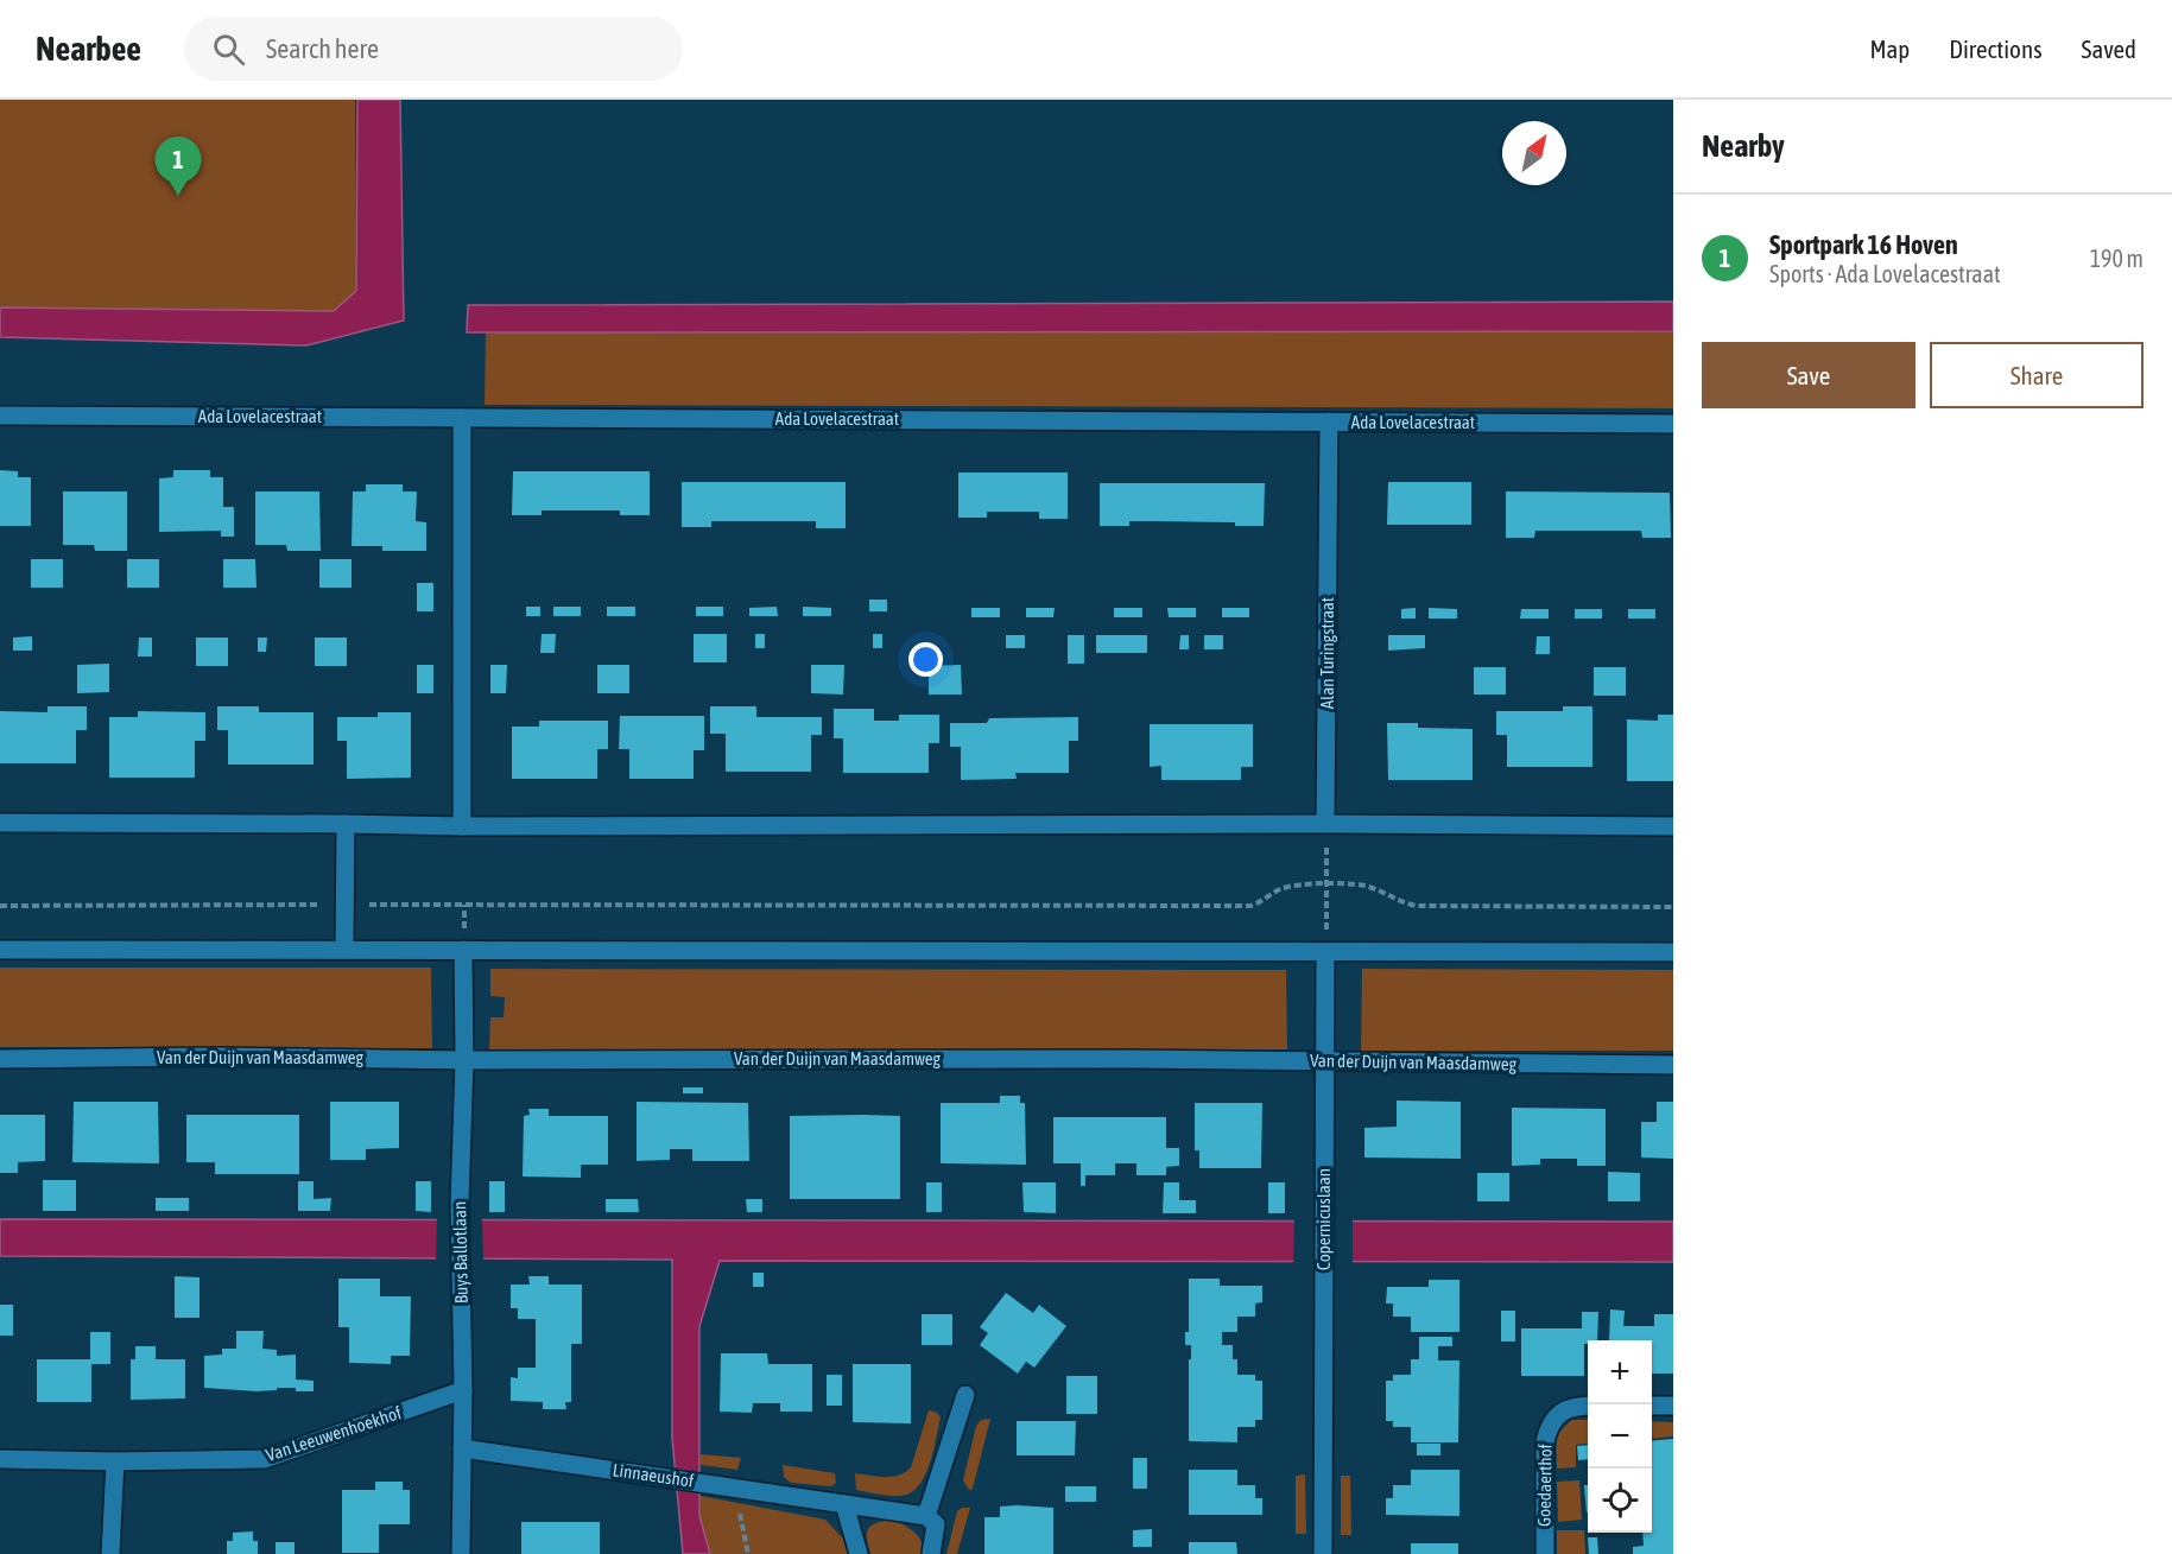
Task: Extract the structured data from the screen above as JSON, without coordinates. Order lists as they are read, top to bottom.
{
  "streets": {
    "street": [
      "Ada Lovelacestraat",
      "Alan Turingstraat",
      "Van der Duijn van Maasdamweg",
      "Copernicuslaan",
      "Buys Ballotlaan",
      "Van Leeuwenhoekhof",
      "Linnaeushof",
      "Goedaerthof"
    ]
  },
  "crossings": [
    ["Ada Lovelacestraat", "Alan Turingstraat"],
    ["Van der Duijn van Maasdamweg", "Copernicuslaan"],
    ["Van der Duijn van Maasdamweg", "Buys Ballotlaan"],
    ["Buys Ballotlaan", "Van Leeuwenhoekhof"],
    ["Buys Ballotlaan", "Linnaeushof"]
  ],
  "north": "top right",
  "page": {
    "header": "Nearbee",
    "search": "Search here",
    "nav": ["Map", "Directions", "Saved"],
    "heading": "Nearby",
    "pins": "1",
    "list": [
      {
        "mark": "1",
        "name": "Sportpark 16 Hoven",
        "note": "Sports · Ada Lovelacestraat",
        "value": "190 m"
      }
    ],
    "buttons": ["Save", "Share"],
    "map_buttons": ["+", "−"]
  }
}
